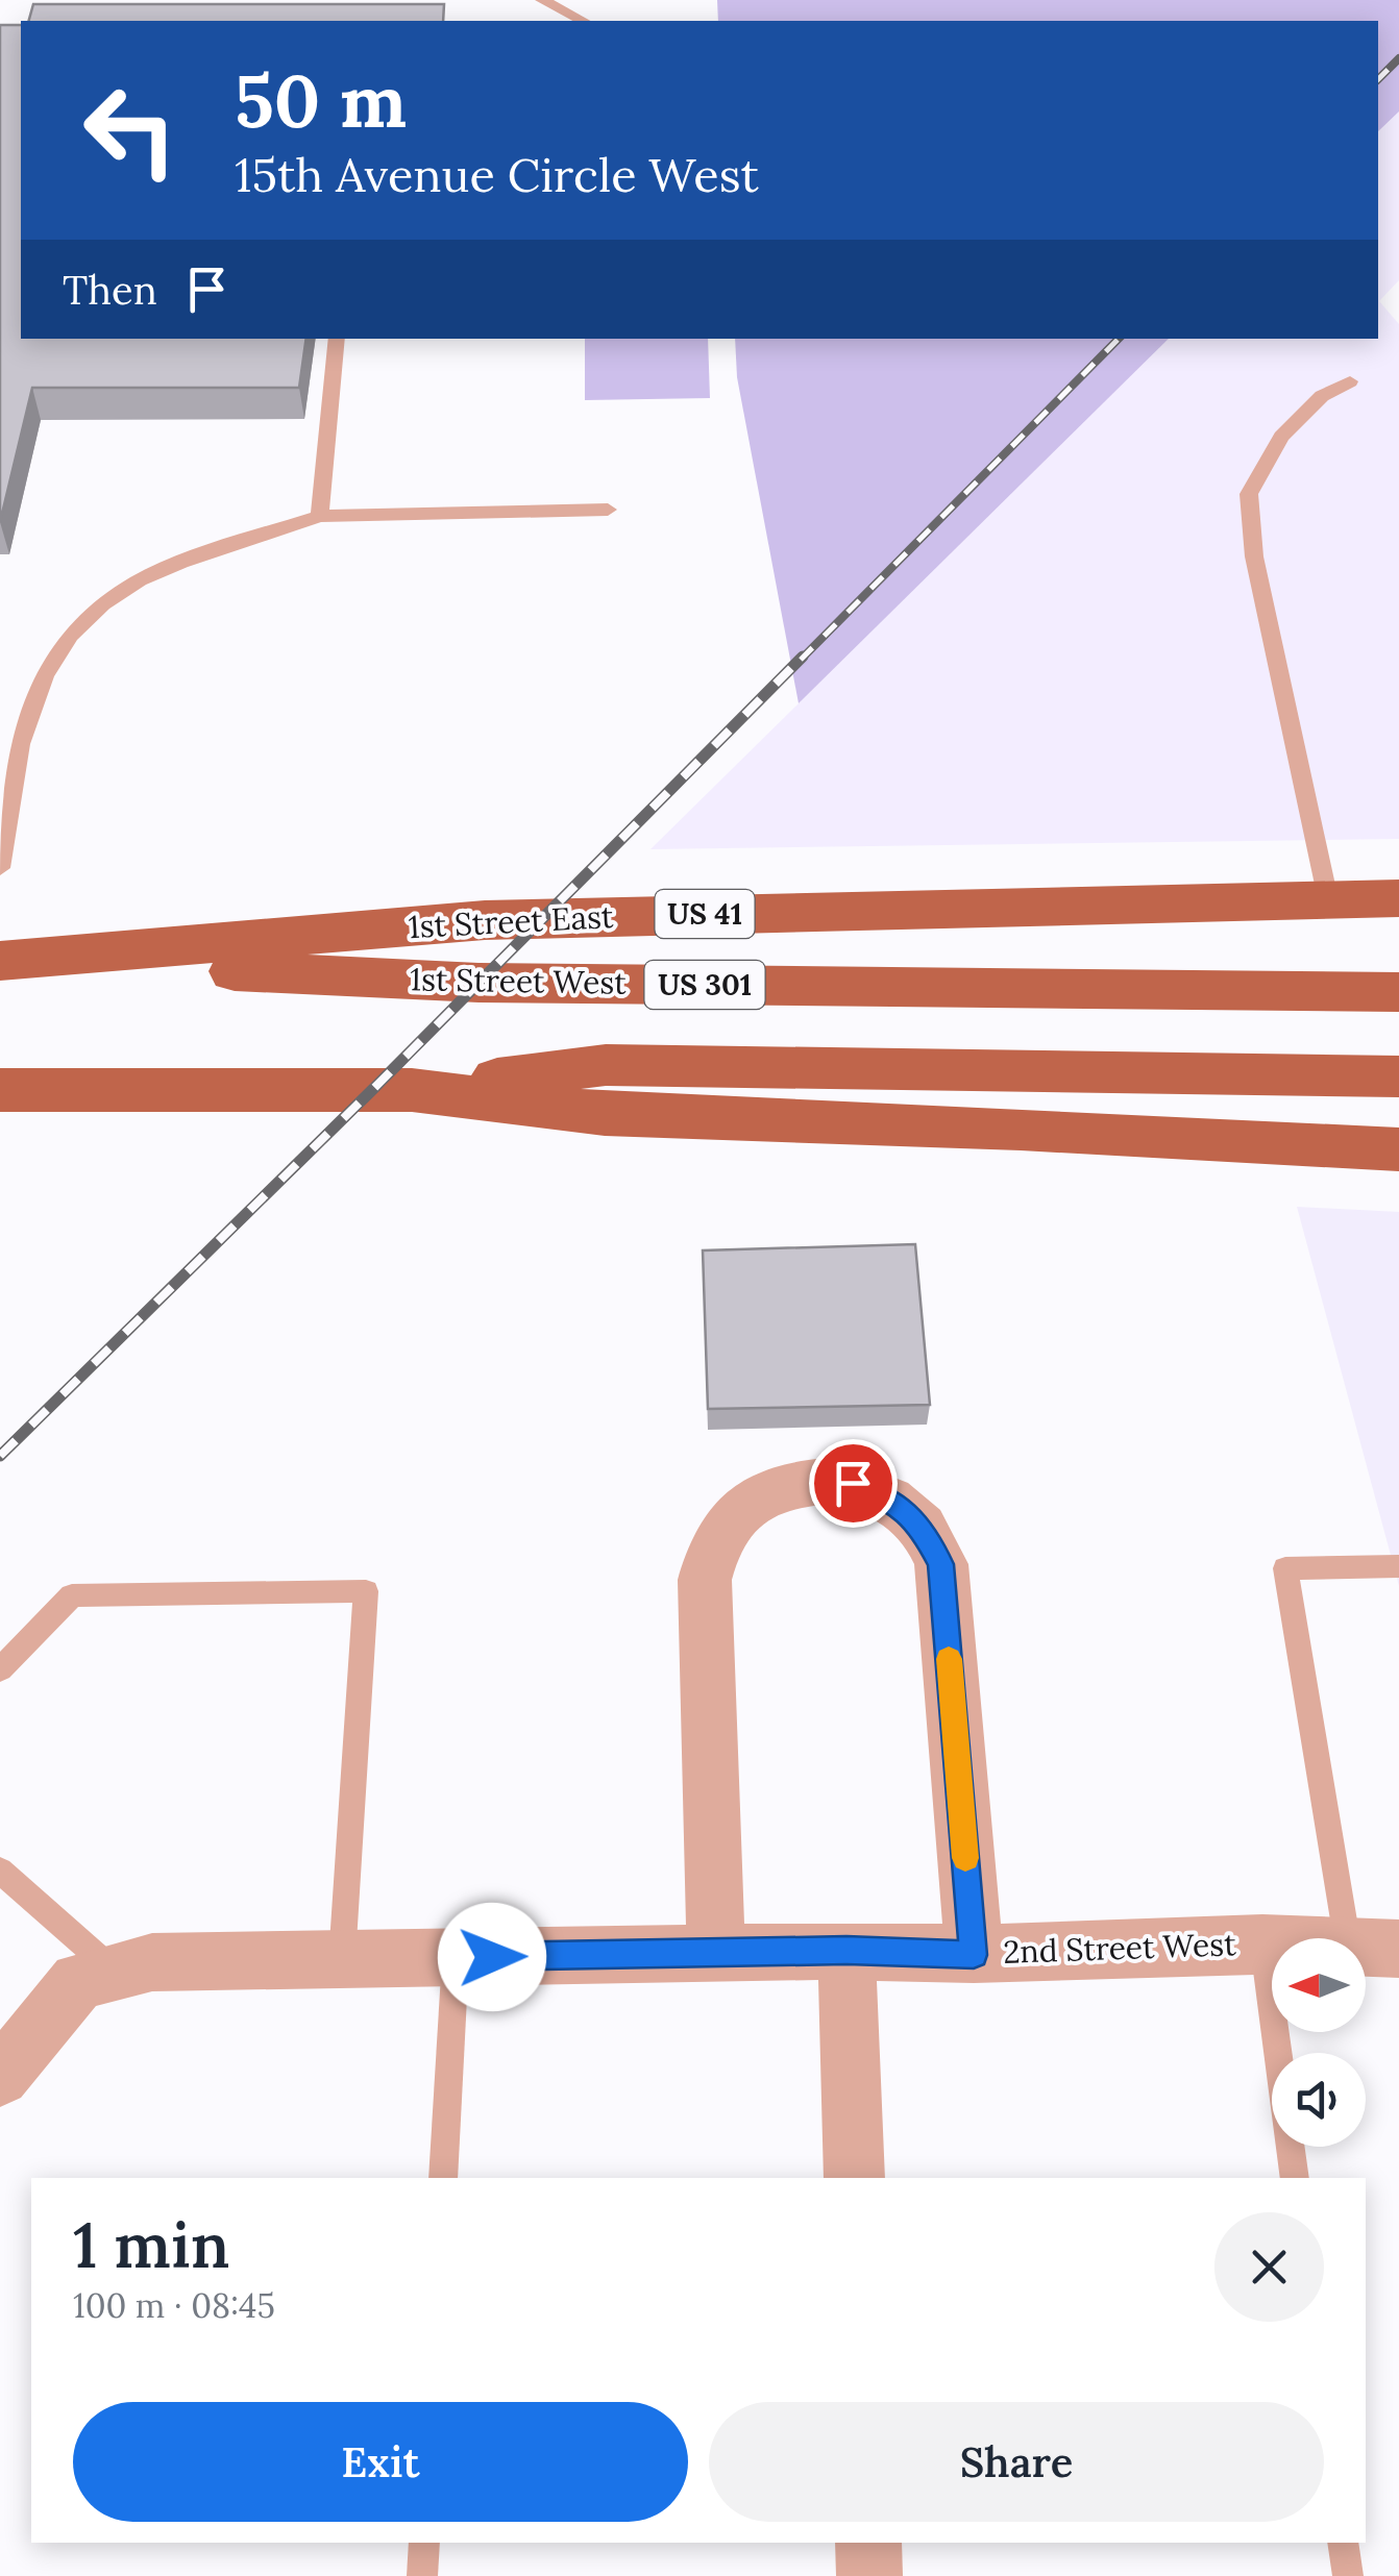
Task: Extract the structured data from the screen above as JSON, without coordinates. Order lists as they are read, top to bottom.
{
  "streets": {
    "main road": [
      "US 41",
      "1st Street East",
      "1st Street West",
      "US 301"
    ],
    "street": ["2nd Street West"]
  },
  "crossings": [
    ["1st Street East", "1st Street West"]
  ],
  "north": "left",
  "page": {
    "turn": ["50 m", "15th Avenue Circle West"],
    "then": "Then",
    "heading": ["1 min", "100 m · 08:45"],
    "buttons": ["Exit", "Share"]
  }
}
